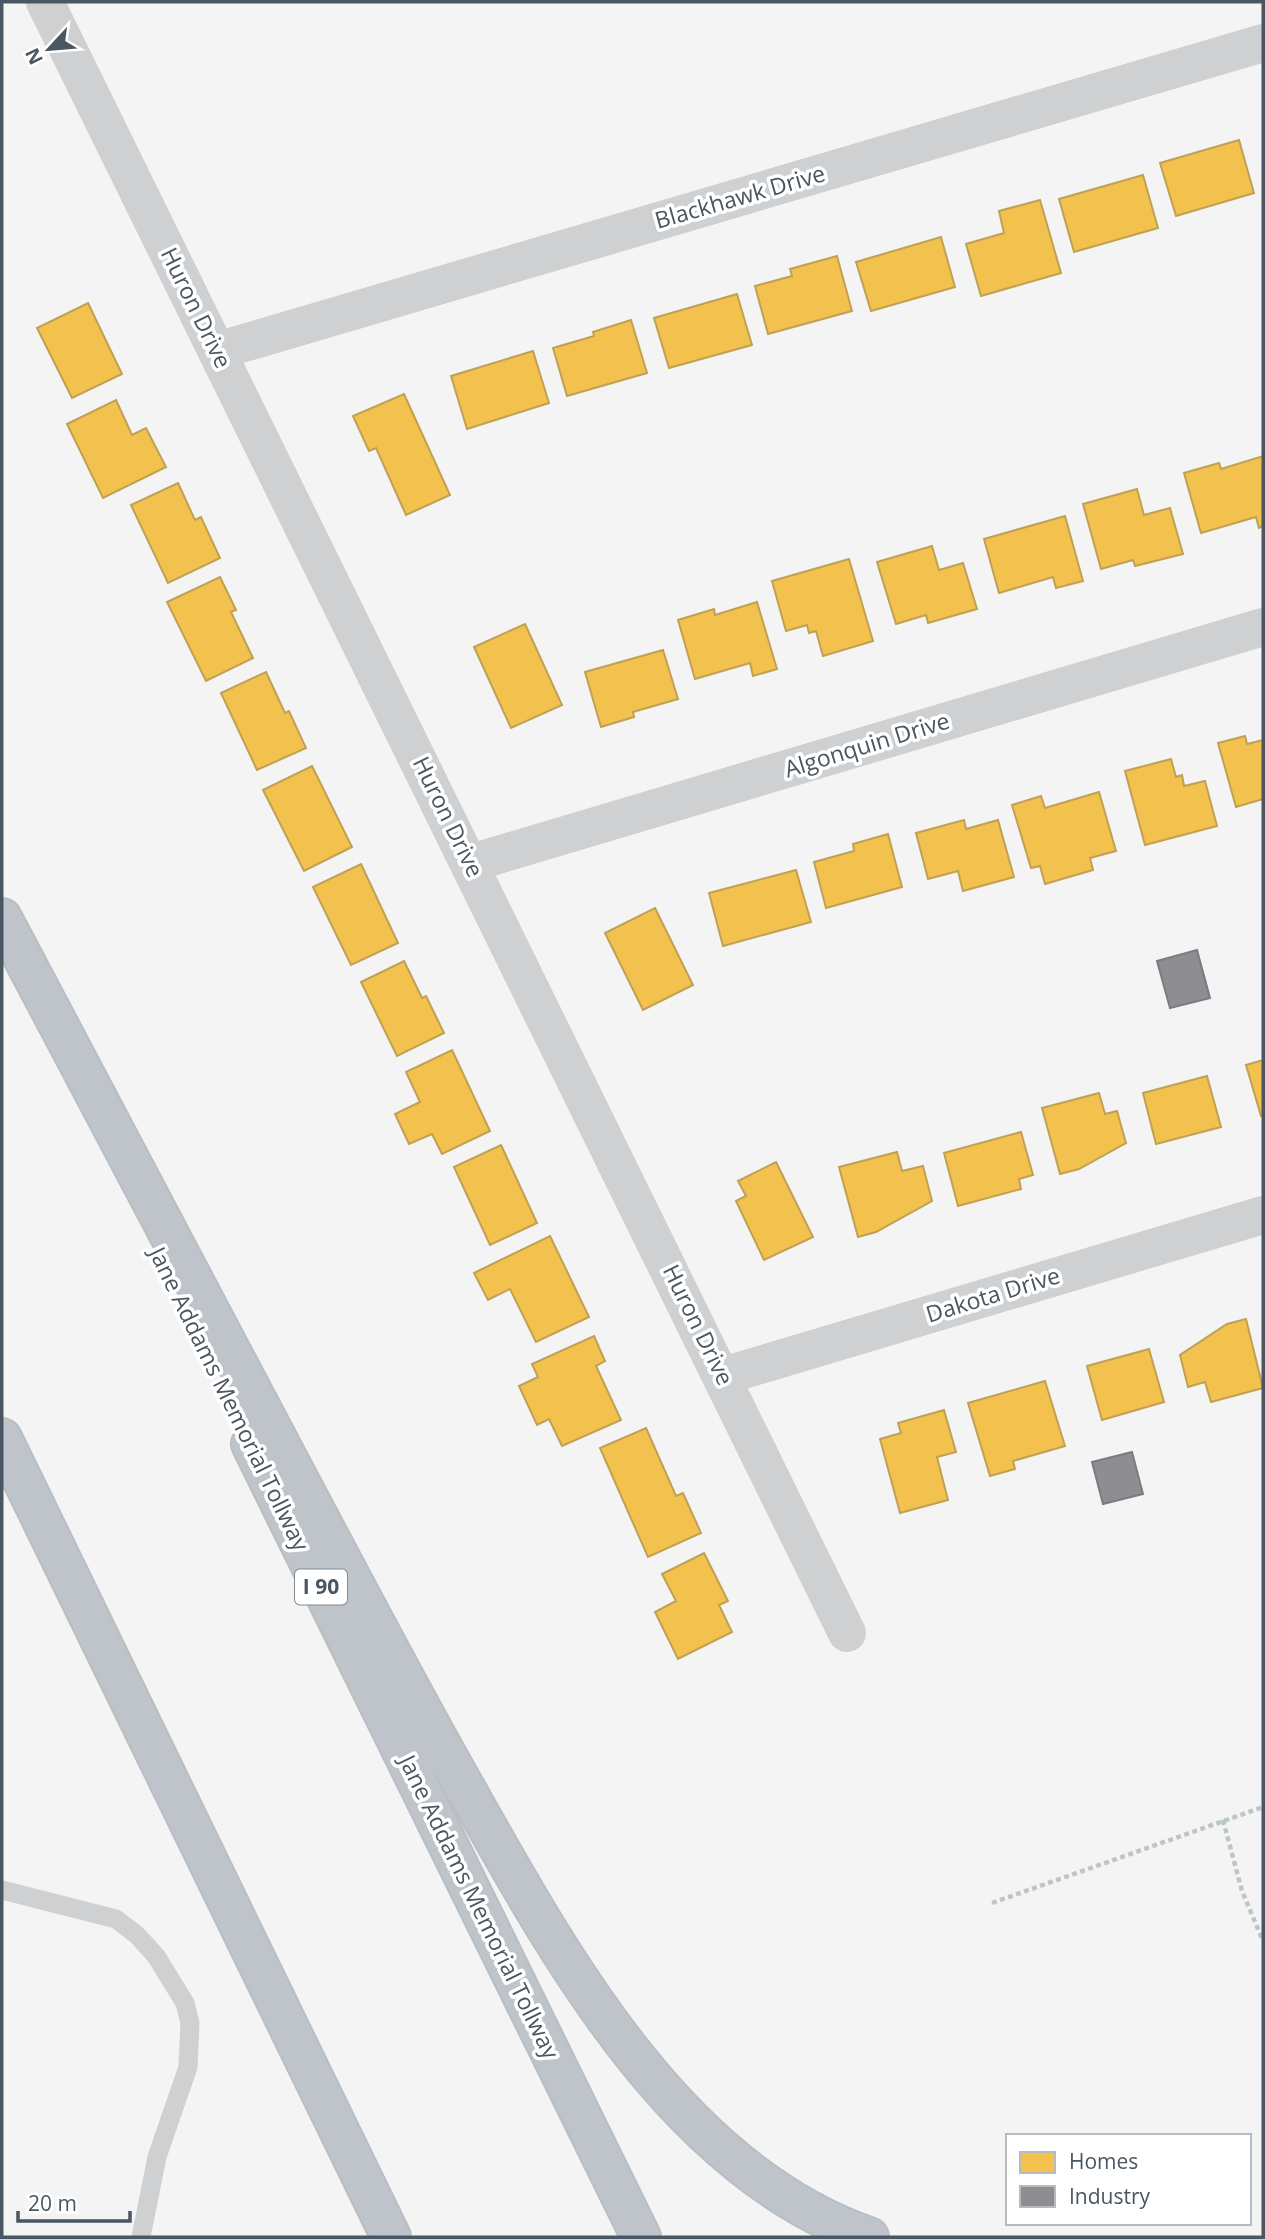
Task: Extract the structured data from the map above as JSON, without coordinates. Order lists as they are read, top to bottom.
{
  "streets": {
    "highway": ["Jane Addams Memorial Tollway", "I 90"],
    "street": [
      "Blackhawk Drive",
      "Huron Drive",
      "Algonquin Drive",
      "Dakota Drive"
    ]
  },
  "crossings": [
    ["Blackhawk Drive", "Huron Drive"],
    ["Huron Drive", "Algonquin Drive"],
    ["Huron Drive", "Dakota Drive"]
  ],
  "legend": ["Homes", "Industry"],
  "scale_bar": "20 m",
  "north": "bottom left"
}
